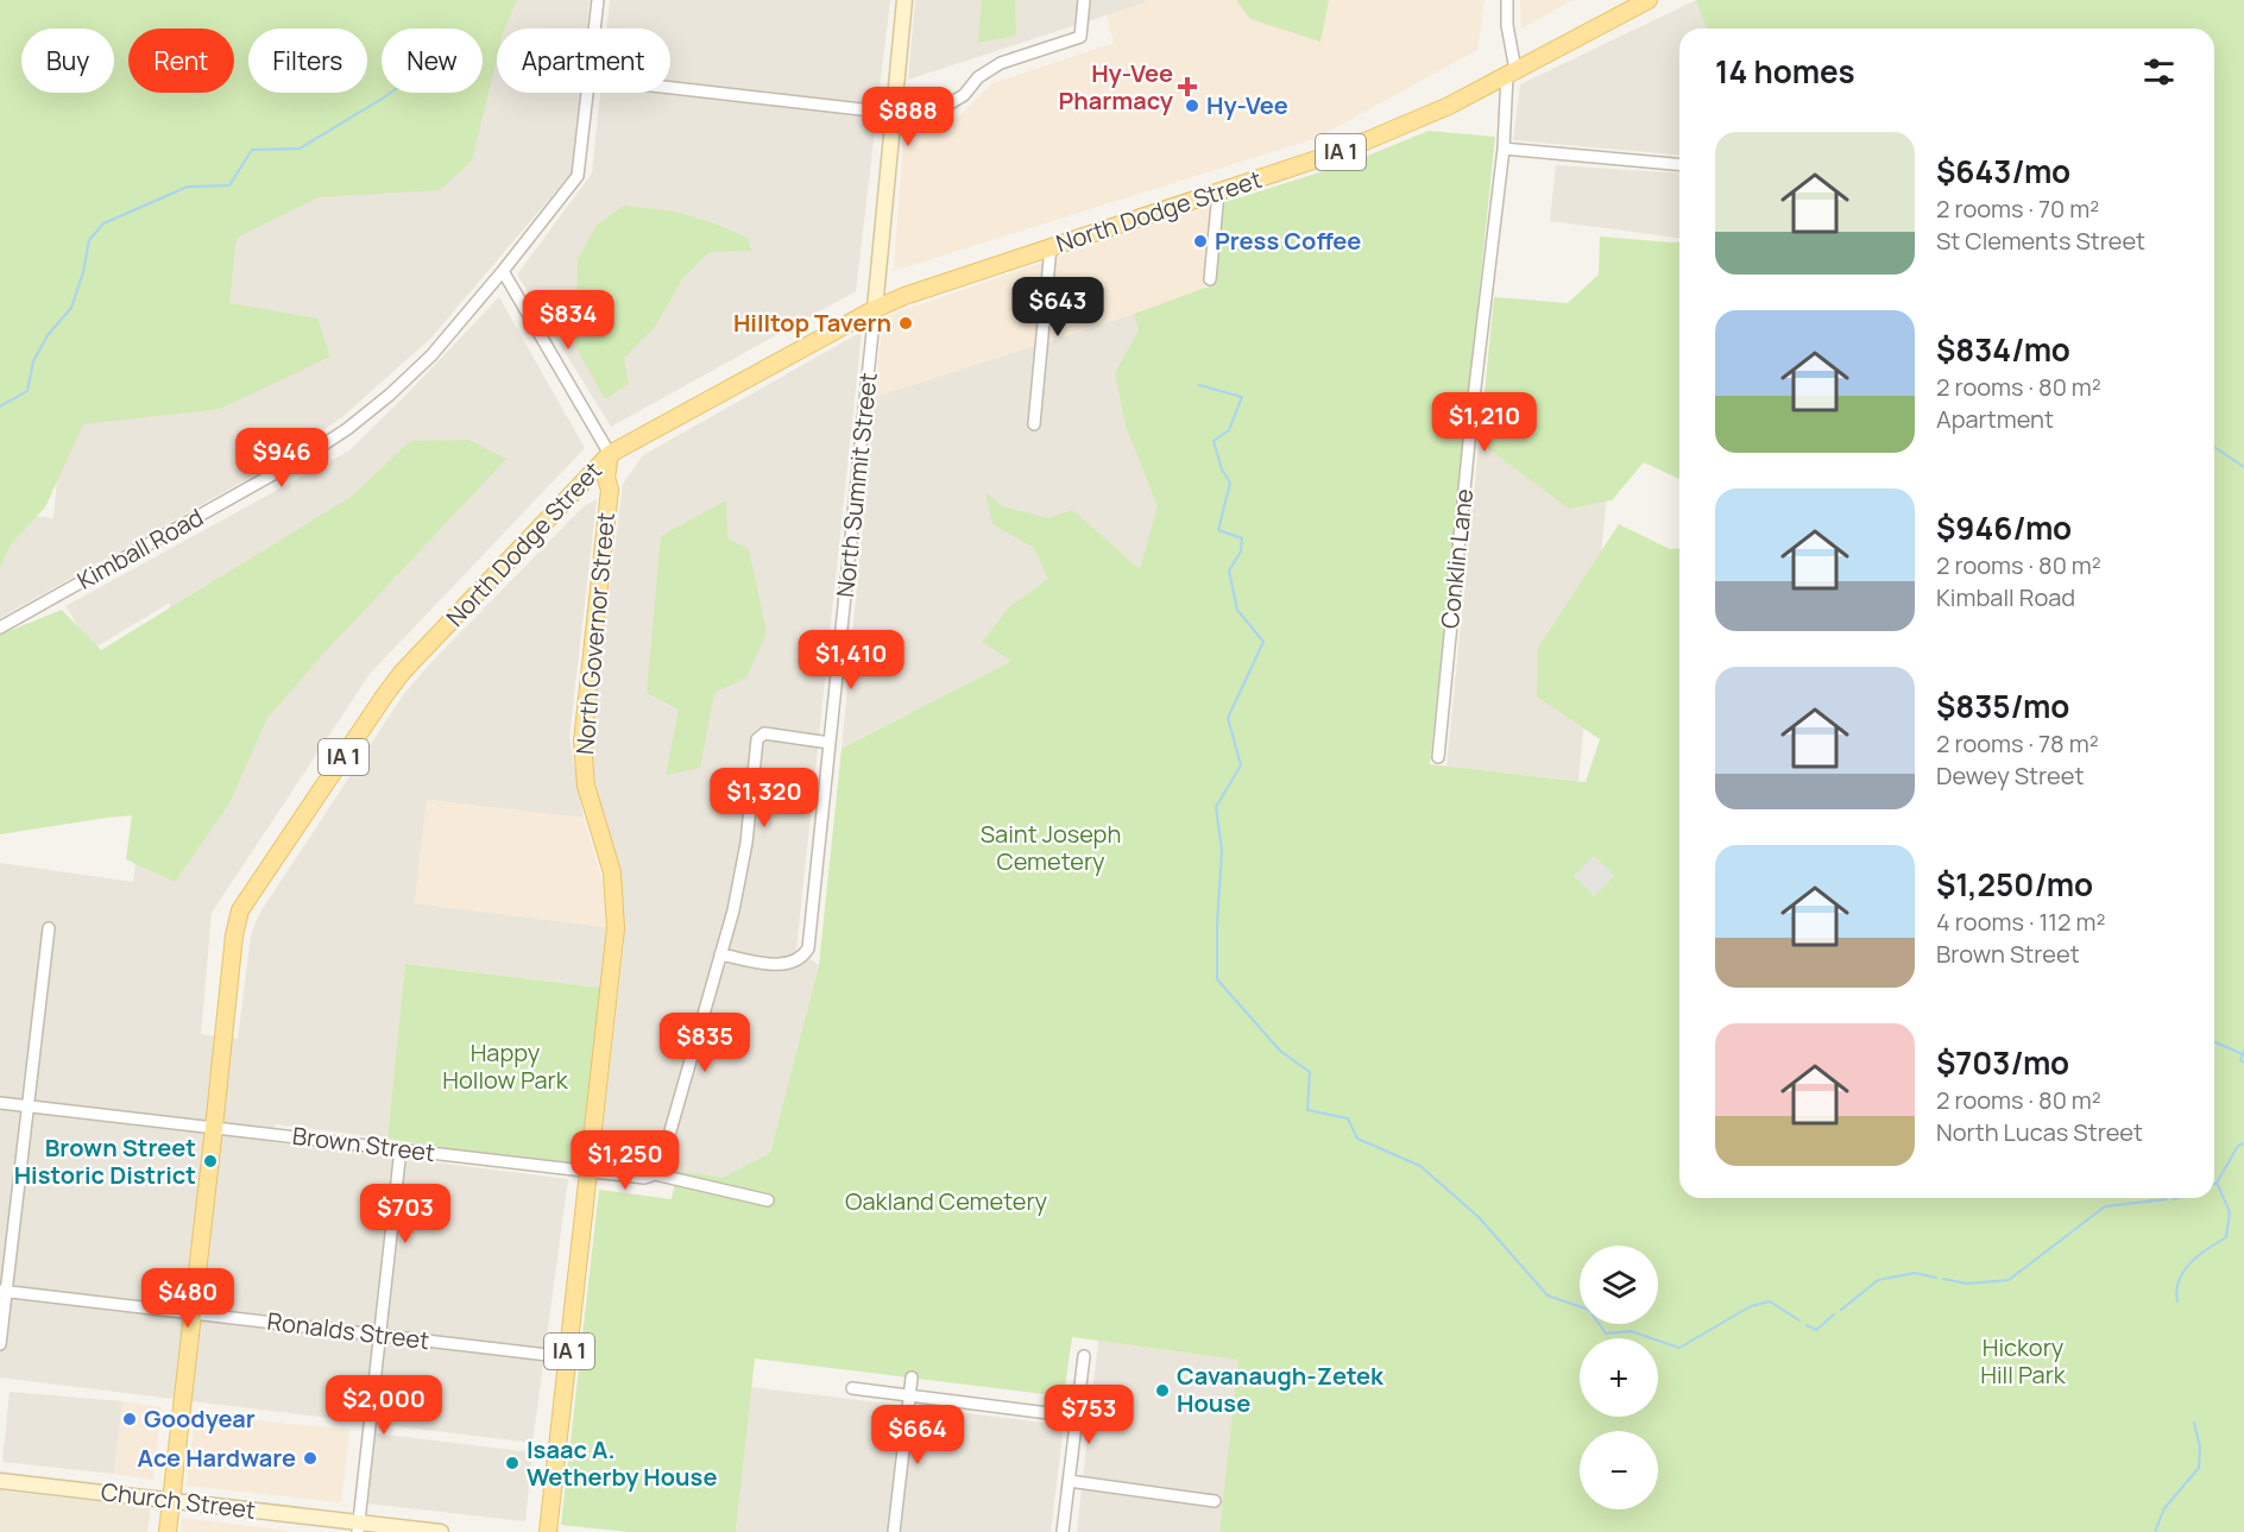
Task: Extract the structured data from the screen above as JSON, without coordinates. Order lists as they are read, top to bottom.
{
  "streets": {
    "main road": ["IA 1", "North Dodge Street", "North Governor Street"],
    "street": [
      "North Summit Street",
      "Kimball Road",
      "Conklin Lane",
      "Brown Street",
      "Ronalds Street",
      "Church Street"
    ]
  },
  "crossings": [
    ["North Dodge Street", "North Summit Street"],
    ["North Dodge Street", "Conklin Lane"],
    ["North Dodge Street", "North Governor Street"],
    ["North Dodge Street", "Brown Street"],
    ["North Dodge Street", "Ronalds Street"],
    ["North Dodge Street", "Church Street"],
    ["North Governor Street", "Brown Street"],
    ["North Governor Street", "Ronalds Street"]
  ],
  "parks": [
    "Saint Joseph Cemetery",
    "Happy Hollow Park",
    "Oakland Cemetery",
    "Hickory Hill Park"
  ],
  "places": {
    "health": ["Hy-Vee Pharmacy"],
    "other": [
      "Hy-Vee",
      "Press Coffee",
      "Hilltop Tavern",
      "Brown Street Historic District",
      "Cavanaugh-Zetek House",
      "Goodyear",
      "Ace Hardware",
      "Isaac A. Wetherby House"
    ]
  },
  "page": {
    "chip": [
      "Buy",
      "Rent",
      "Filters",
      "New",
      "Apartment"
    ],
    "heading": "14 homes",
    "price": [
      "$888",
      "$643",
      "$834",
      "$1,210",
      "$946",
      "$1,410",
      "$1,320",
      "$835",
      "$1,250",
      "$703",
      "$480",
      "$2,000",
      "$753",
      "$664"
    ],
    "list": [
      {
        "name": "$643/mo",
        "note": "2 rooms · 70 m² · St Clements Street"
      },
      {
        "name": "$834/mo",
        "note": "2 rooms · 80 m² · Apartment"
      },
      {
        "name": "$946/mo",
        "note": "2 rooms · 80 m² · Kimball Road"
      },
      {
        "name": "$835/mo",
        "note": "2 rooms · 78 m² · Dewey Street"
      },
      {
        "name": "$1,250/mo",
        "note": "4 rooms · 112 m² · Brown Street"
      },
      {
        "name": "$703/mo",
        "note": "2 rooms · 80 m² · North Lucas Street"
      }
    ],
    "map_buttons": ["+", "−"]
  }
}
